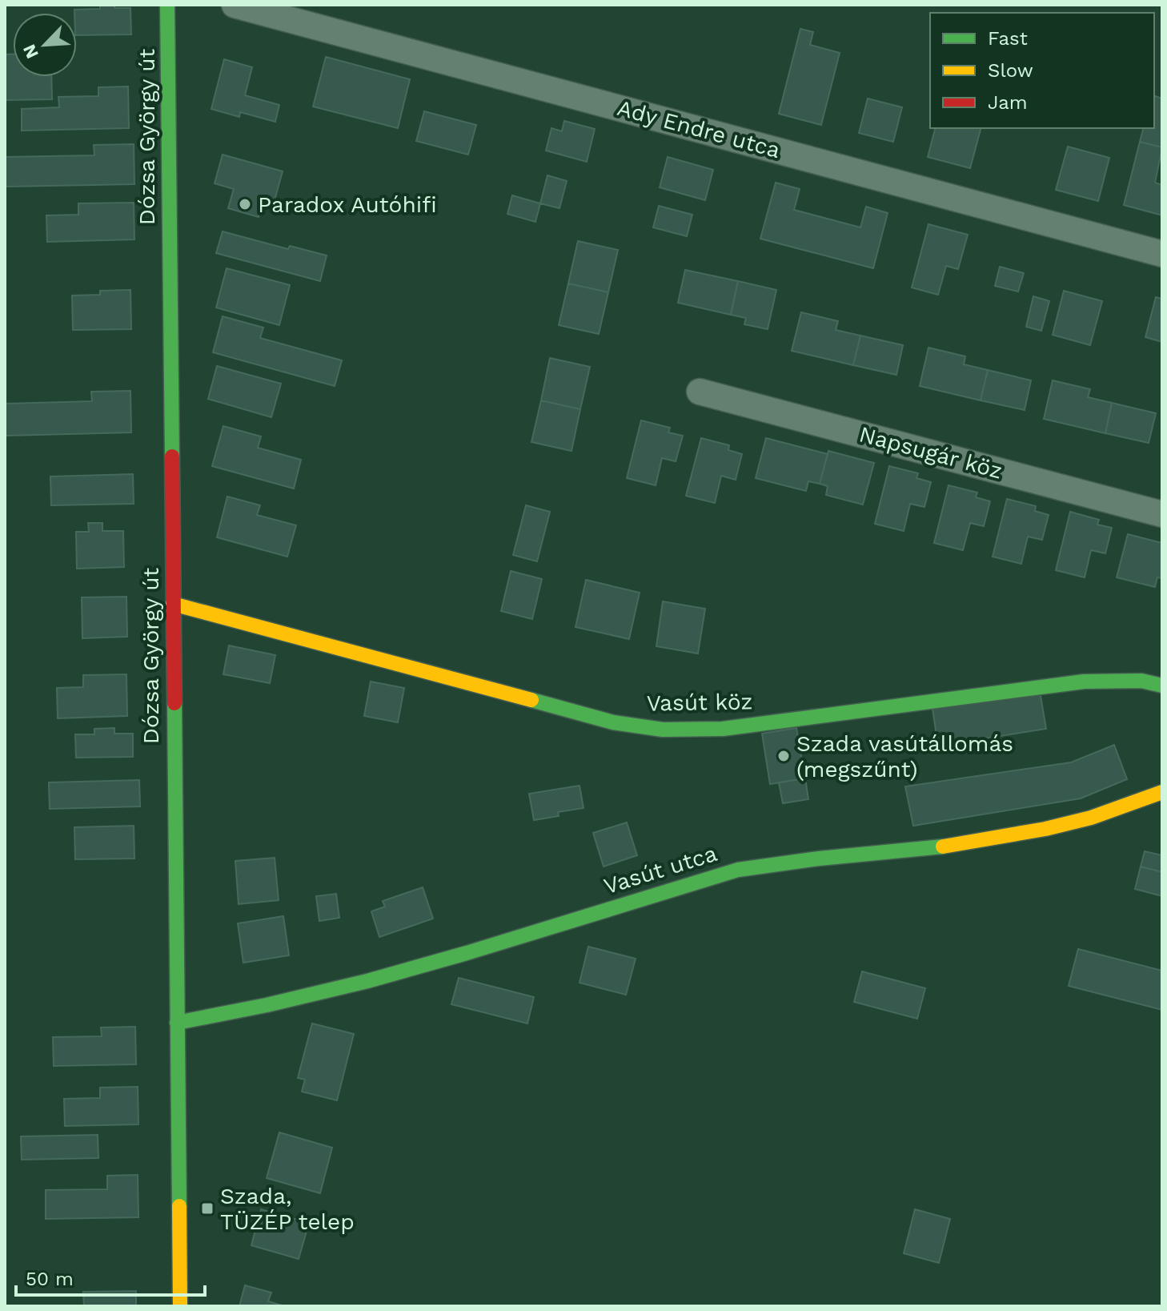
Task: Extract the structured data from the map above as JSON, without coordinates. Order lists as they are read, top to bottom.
{
  "streets": {
    "street": [
      "Ady Endre utca",
      "Dózsa György út",
      "Napsugár köz",
      "Vasút köz",
      "Vasút utca"
    ]
  },
  "crossings": [
    ["Dózsa György út", "Vasút köz"],
    ["Dózsa György út", "Vasút utca"]
  ],
  "places": {
    "other": ["Paradox Autóhifi", "Szada vasútállomás (megszűnt)"],
    "transit": ["Szada, TÜZÉP telep"]
  },
  "legend": ["Fast", "Slow", "Jam"],
  "scale_bar": "50 m",
  "north": "bottom left"
}
